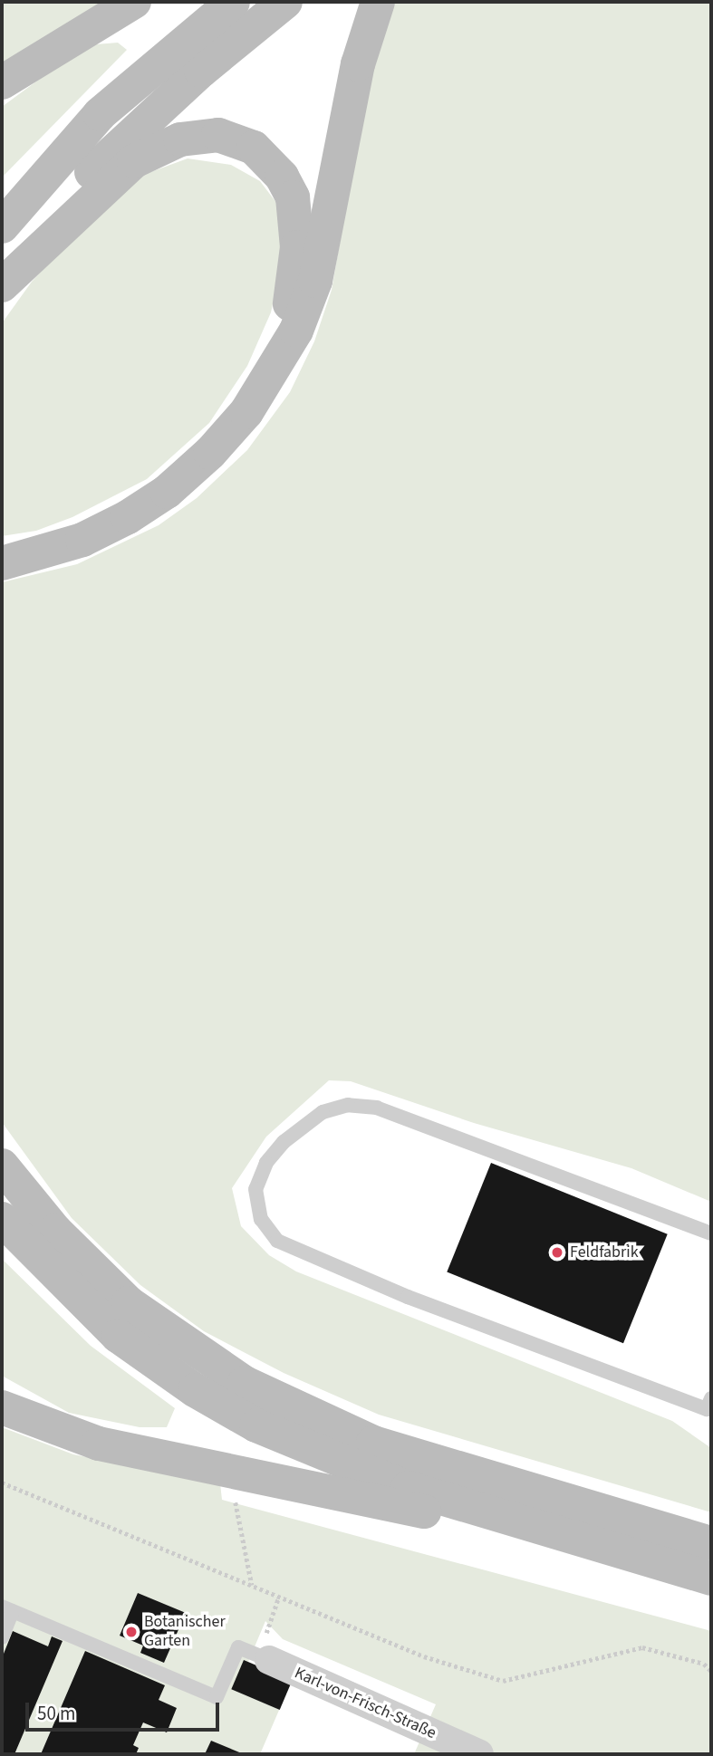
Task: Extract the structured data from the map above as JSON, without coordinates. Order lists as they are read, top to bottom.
{
  "streets": {
    "street": ["Karl-von-Frisch-Straße"]
  },
  "places": ["Feldfabrik", "Botanischer Garten"],
  "scale_bar": "50 m"
}
